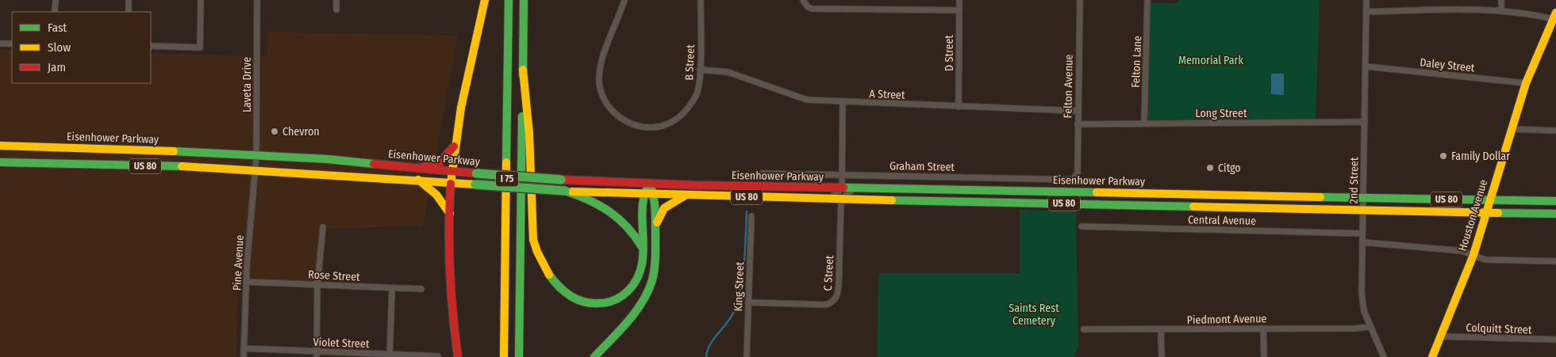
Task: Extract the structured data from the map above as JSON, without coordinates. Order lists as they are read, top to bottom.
{
  "streets": {
    "main road": [
      "Eisenhower Parkway",
      "US 80",
      "I 75",
      "Houston Avenue"
    ],
    "street": [
      "D Street",
      "Felton Lane",
      "B Street",
      "Daley Street",
      "Laveta Drive",
      "Felton Avenue",
      "A Street",
      "Long Street",
      "Graham Street",
      "2nd Street",
      "Central Avenue",
      "Pine Avenue",
      "C Street",
      "Rose Street",
      "King Street",
      "Piedmont Avenue",
      "Colquitt Street",
      "Violet Street"
    ]
  },
  "crossings": [
    ["D Street", "A Street"],
    ["Felton Lane", "Long Street"],
    ["B Street", "A Street"],
    ["Daley Street", "2nd Street"],
    ["Daley Street", "Houston Avenue"],
    ["Laveta Drive", "Eisenhower Parkway"],
    ["Laveta Drive", "Pine Avenue"],
    ["Felton Avenue", "A Street"],
    ["Felton Avenue", "Long Street"],
    ["Felton Avenue", "Graham Street"],
    ["Long Street", "2nd Street"],
    ["Eisenhower Parkway", "2nd Street"],
    ["Eisenhower Parkway", "Houston Avenue"],
    ["Eisenhower Parkway", "Pine Avenue"],
    ["Eisenhower Parkway", "C Street"],
    ["2nd Street", "Central Avenue"],
    ["2nd Street", "Piedmont Avenue"],
    ["Houston Avenue", "Colquitt Street"],
    ["Pine Avenue", "Rose Street"],
    ["Pine Avenue", "Violet Street"],
    ["C Street", "King Street"]
  ],
  "parks": ["Memorial Park", "Saints Rest Cemetery"],
  "places": ["Chevron", "Family Dollar", "Citgo"],
  "legend": ["Fast", "Slow", "Jam"]
}
